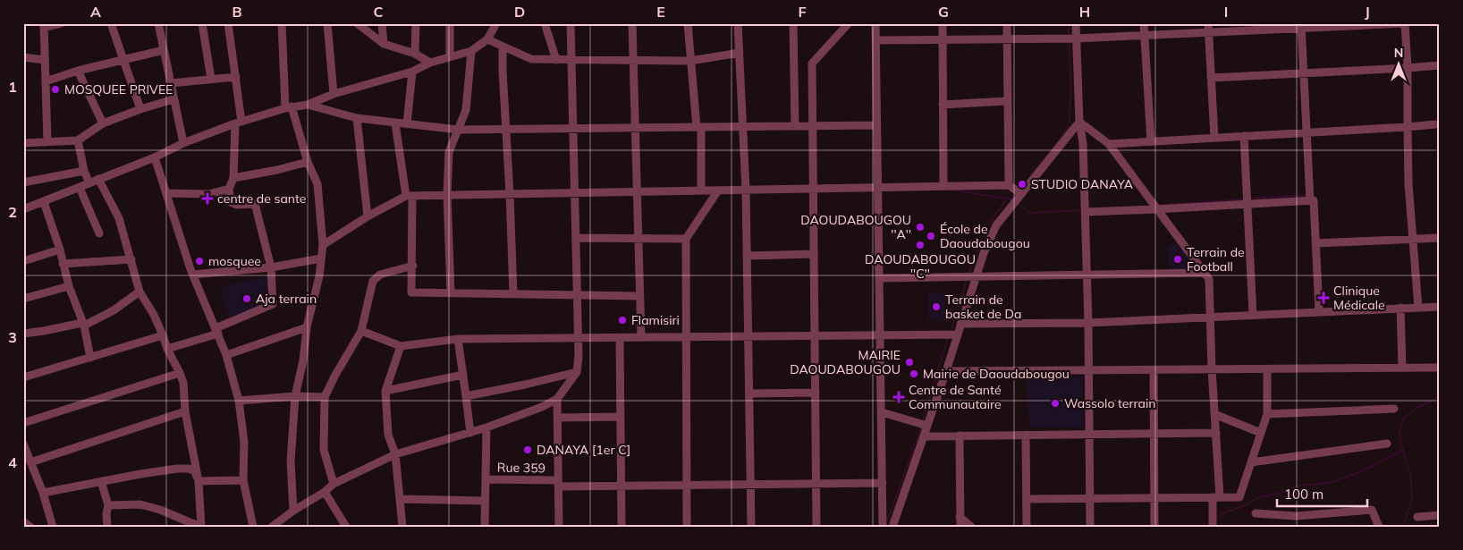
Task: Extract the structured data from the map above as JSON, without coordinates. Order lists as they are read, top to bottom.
{
  "streets": {
    "street": ["Rue 359"]
  },
  "places": {
    "other": [
      "MOSQUEE PRIVEE",
      "STUDIO DANAYA",
      "DAOUDABOUGOU ''A''",
      "École de Daoudabougou",
      "DAOUDABOUGOU ''C''",
      "Terrain de Football",
      "mosquee",
      "Aja terrain",
      "Terrain de basket de Da",
      "Flamisiri",
      "MAIRIE DAOUDABOUGOU",
      "Mairie de Daoudabougou",
      "Wassolo terrain",
      "DANAYA [1er C]"
    ],
    "health": ["centre de sante", "Clinique Médicale", "Centre de Santé Communautaire"]
  },
  "scale_bar": "100 m",
  "north": "top",
  "grid": {
    "columns": [
      "A",
      "B",
      "C",
      "D",
      "E",
      "F",
      "G",
      "H",
      "I",
      "J"
    ],
    "rows": [
      "1",
      "2",
      "3",
      "4"
    ]
  }
}
